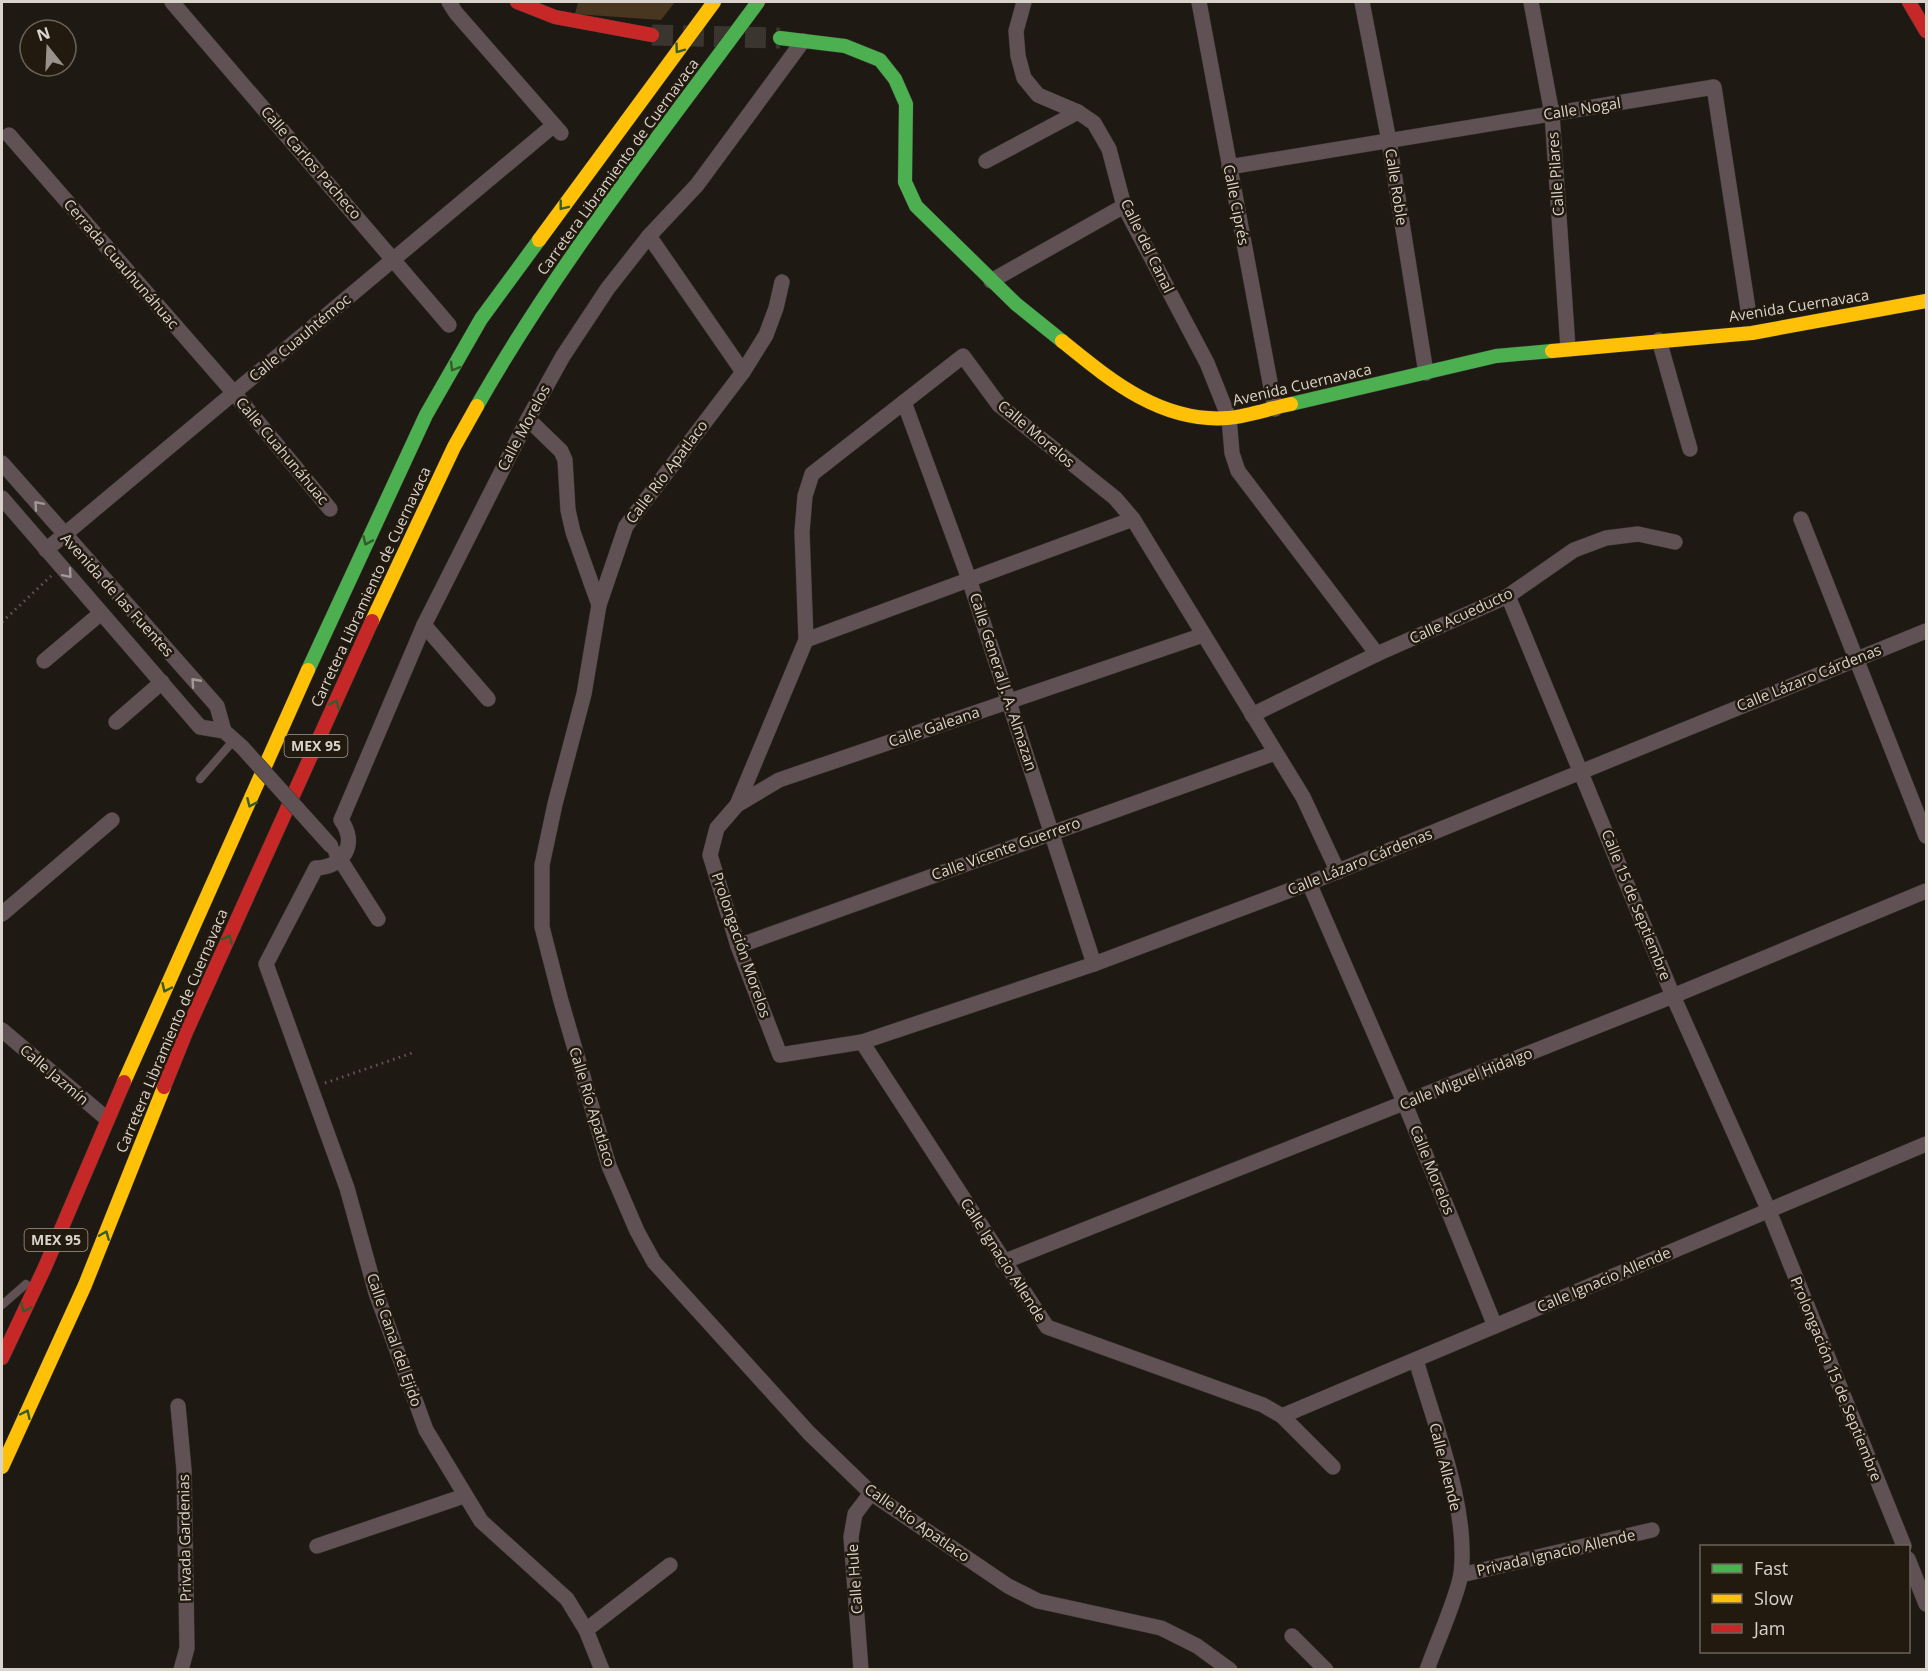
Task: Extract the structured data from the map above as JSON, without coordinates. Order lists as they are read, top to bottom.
{
  "streets": {
    "main road": ["Carretera Libramiento de Cuernavaca", "Avenida Cuernavaca", "MEX 95"],
    "street": [
      "Calle Nogal",
      "Calle Carlos Pacheco",
      "Calle Pilares",
      "Calle Roble",
      "Calle Ciprés",
      "Calle del Canal",
      "Cerrada Cuauhunáhuac",
      "Calle Cuauhtémoc",
      "Calle Morelos",
      "Calle Cuahunáhuac",
      "Calle Río Apatlaco",
      "Avenida de las Fuentes",
      "Calle Acueducto",
      "Calle Lázaro Cárdenas",
      "Calle General J. A. Almazan",
      "Calle Galeana",
      "Calle Vicente Guerrero",
      "Calle 15 de Septiembre",
      "Prolongación Morelos",
      "Calle Jazmín",
      "Calle Miguel Hidalgo",
      "Calle Ignacio Allende",
      "Calle Canal del Ejido",
      "Prolongación 15 de Septiembre",
      "Calle Allende",
      "Privada Gardenias",
      "Privada Ignacio Allende",
      "Calle Hule"
    ]
  },
  "crossings": [
    ["Calle Nogal", "Calle Pilares"],
    ["Calle Nogal", "Calle Roble"],
    ["Calle Nogal", "Calle Ciprés"],
    ["Calle Carlos Pacheco", "Calle Cuauhtémoc"],
    ["Carretera Libramiento de Cuernavaca", "Calle Jazmín"],
    ["Calle Pilares", "Avenida Cuernavaca"],
    ["Calle Roble", "Avenida Cuernavaca"],
    ["Calle Ciprés", "Avenida Cuernavaca"],
    ["Calle del Canal", "Avenida Cuernavaca"],
    ["Cerrada Cuauhunáhuac", "Calle Cuauhtémoc"],
    ["Cerrada Cuauhunáhuac", "Calle Cuahunáhuac"],
    ["Avenida Cuernavaca", "Calle Morelos"],
    ["Calle Cuauhtémoc", "Calle Cuahunáhuac"],
    ["Calle Cuauhtémoc", "Avenida de las Fuentes"],
    ["Calle Morelos", "Calle Acueducto"],
    ["Calle Morelos", "Calle Lázaro Cárdenas"],
    ["Calle Morelos", "Calle General J. A. Almazan"],
    ["Calle Morelos", "Calle Galeana"],
    ["Calle Morelos", "Calle Vicente Guerrero"],
    ["Calle Morelos", "Prolongación Morelos"],
    ["Calle Morelos", "Calle Miguel Hidalgo"],
    ["Calle Morelos", "Calle Ignacio Allende"],
    ["Calle Morelos", "Calle Canal del Ejido"],
    ["Calle Río Apatlaco", "Calle Hule"],
    ["Calle Acueducto", "Calle 15 de Septiembre"],
    ["Calle Lázaro Cárdenas", "Calle General J. A. Almazan"],
    ["Calle Lázaro Cárdenas", "Calle 15 de Septiembre"],
    ["Calle Lázaro Cárdenas", "Prolongación Morelos"],
    ["Calle Lázaro Cárdenas", "Calle Ignacio Allende"],
    ["Calle General J. A. Almazan", "Calle Galeana"],
    ["Calle General J. A. Almazan", "Calle Vicente Guerrero"],
    ["Calle Galeana", "Prolongación Morelos"],
    ["Calle Vicente Guerrero", "Prolongación Morelos"],
    ["Calle 15 de Septiembre", "Calle Miguel Hidalgo"],
    ["Calle 15 de Septiembre", "Calle Ignacio Allende"],
    ["Calle 15 de Septiembre", "Prolongación 15 de Septiembre"],
    ["Calle Miguel Hidalgo", "Calle Ignacio Allende"],
    ["Calle Ignacio Allende", "Prolongación 15 de Septiembre"],
    ["Calle Ignacio Allende", "Calle Allende"],
    ["Calle Allende", "Privada Ignacio Allende"]
  ],
  "legend": ["Fast", "Slow", "Jam"],
  "north": "top"
}
